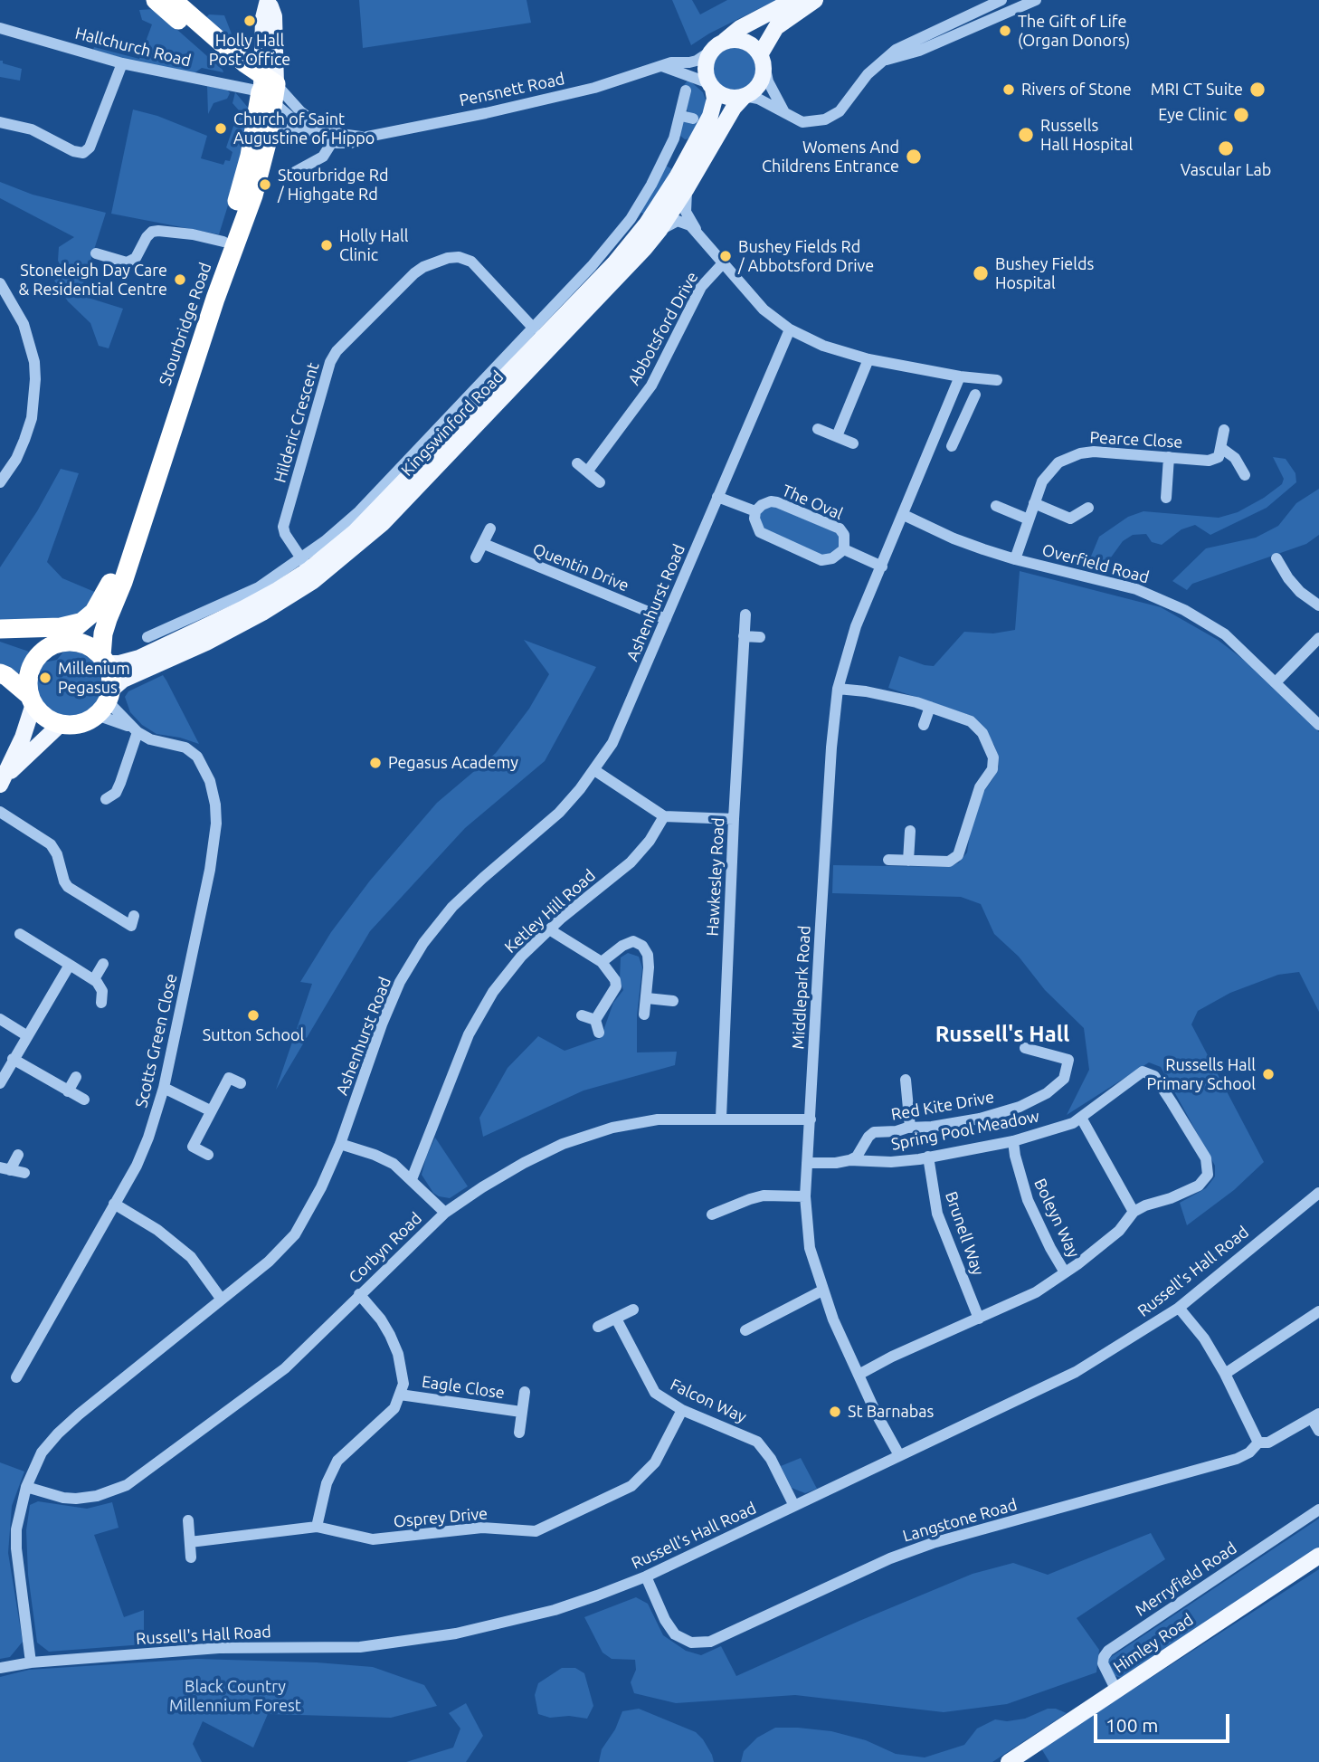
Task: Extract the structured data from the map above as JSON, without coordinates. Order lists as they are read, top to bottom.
{
  "streets": {
    "highway": ["Stourbridge Road"],
    "main road": ["Kingswinford Road", "Himley Road"],
    "street": [
      "Hallchurch Road",
      "Pensnett Road",
      "Abbotsford Drive",
      "Hilderic Crescent",
      "Pearce Close",
      "The Oval",
      "Overfield Road",
      "Quentin Drive",
      "Ashenhurst Road",
      "Hawkesley Road",
      "Ketley Hill Road",
      "Middlepark Road",
      "Scotts Green Close",
      "Red Kite Drive",
      "Spring Pool Meadow",
      "Boleyn Way",
      "Brunell Way",
      "Corbyn Road",
      "Russell's Hall Road",
      "Eagle Close",
      "Falcon Way",
      "Osprey Drive",
      "Langstone Road",
      "Merryfield Road"
    ]
  },
  "crossings": [
    ["Hallchurch Road", "Stourbridge Road"],
    ["Pensnett Road", "Kingswinford Road"],
    ["Stourbridge Road", "Kingswinford Road"],
    ["Stourbridge Road", "Scotts Green Close"],
    ["Hilderic Crescent", "Kingswinford Road"],
    ["Kingswinford Road", "Scotts Green Close"],
    ["Pearce Close", "Overfield Road"],
    ["Overfield Road", "Middlepark Road"],
    ["Quentin Drive", "Ashenhurst Road"],
    ["Ashenhurst Road", "Corbyn Road"],
    ["Ashenhurst Road", "Russell's Hall Road"],
    ["Hawkesley Road", "Corbyn Road"],
    ["Middlepark Road", "Spring Pool Meadow"],
    ["Middlepark Road", "Corbyn Road"],
    ["Middlepark Road", "Russell's Hall Road"],
    ["Red Kite Drive", "Spring Pool Meadow"],
    ["Spring Pool Meadow", "Boleyn Way"],
    ["Spring Pool Meadow", "Brunell Way"],
    ["Russell's Hall Road", "Falcon Way"],
    ["Russell's Hall Road", "Langstone Road"],
    ["Falcon Way", "Osprey Drive"],
    ["Merryfield Road", "Himley Road"]
  ],
  "districts": ["Russell's Hall"],
  "parks": ["Black Country Millennium Forest"],
  "places": [
    "Holly Hall Post Office",
    "The Gift of Life (Organ Donors)",
    "Rivers of Stone",
    "MRI CT Suite",
    "Eye Clinic",
    "Church of Saint Augustine of Hippo",
    "Russells Hall Hospital",
    "Vascular Lab",
    "Womens And Childrens Entrance",
    "Stourbridge Rd / Highgate Rd",
    "Holly Hall Clinic",
    "Bushey Fields Rd / Abbotsford Drive",
    "Bushey Fields Hospital",
    "Stoneleigh Day Care & Residential Centre",
    "Millenium Pegasus",
    "Pegasus Academy",
    "Sutton School",
    "Russells Hall Primary School",
    "St Barnabas"
  ],
  "scale_bar": "100 m"
}
